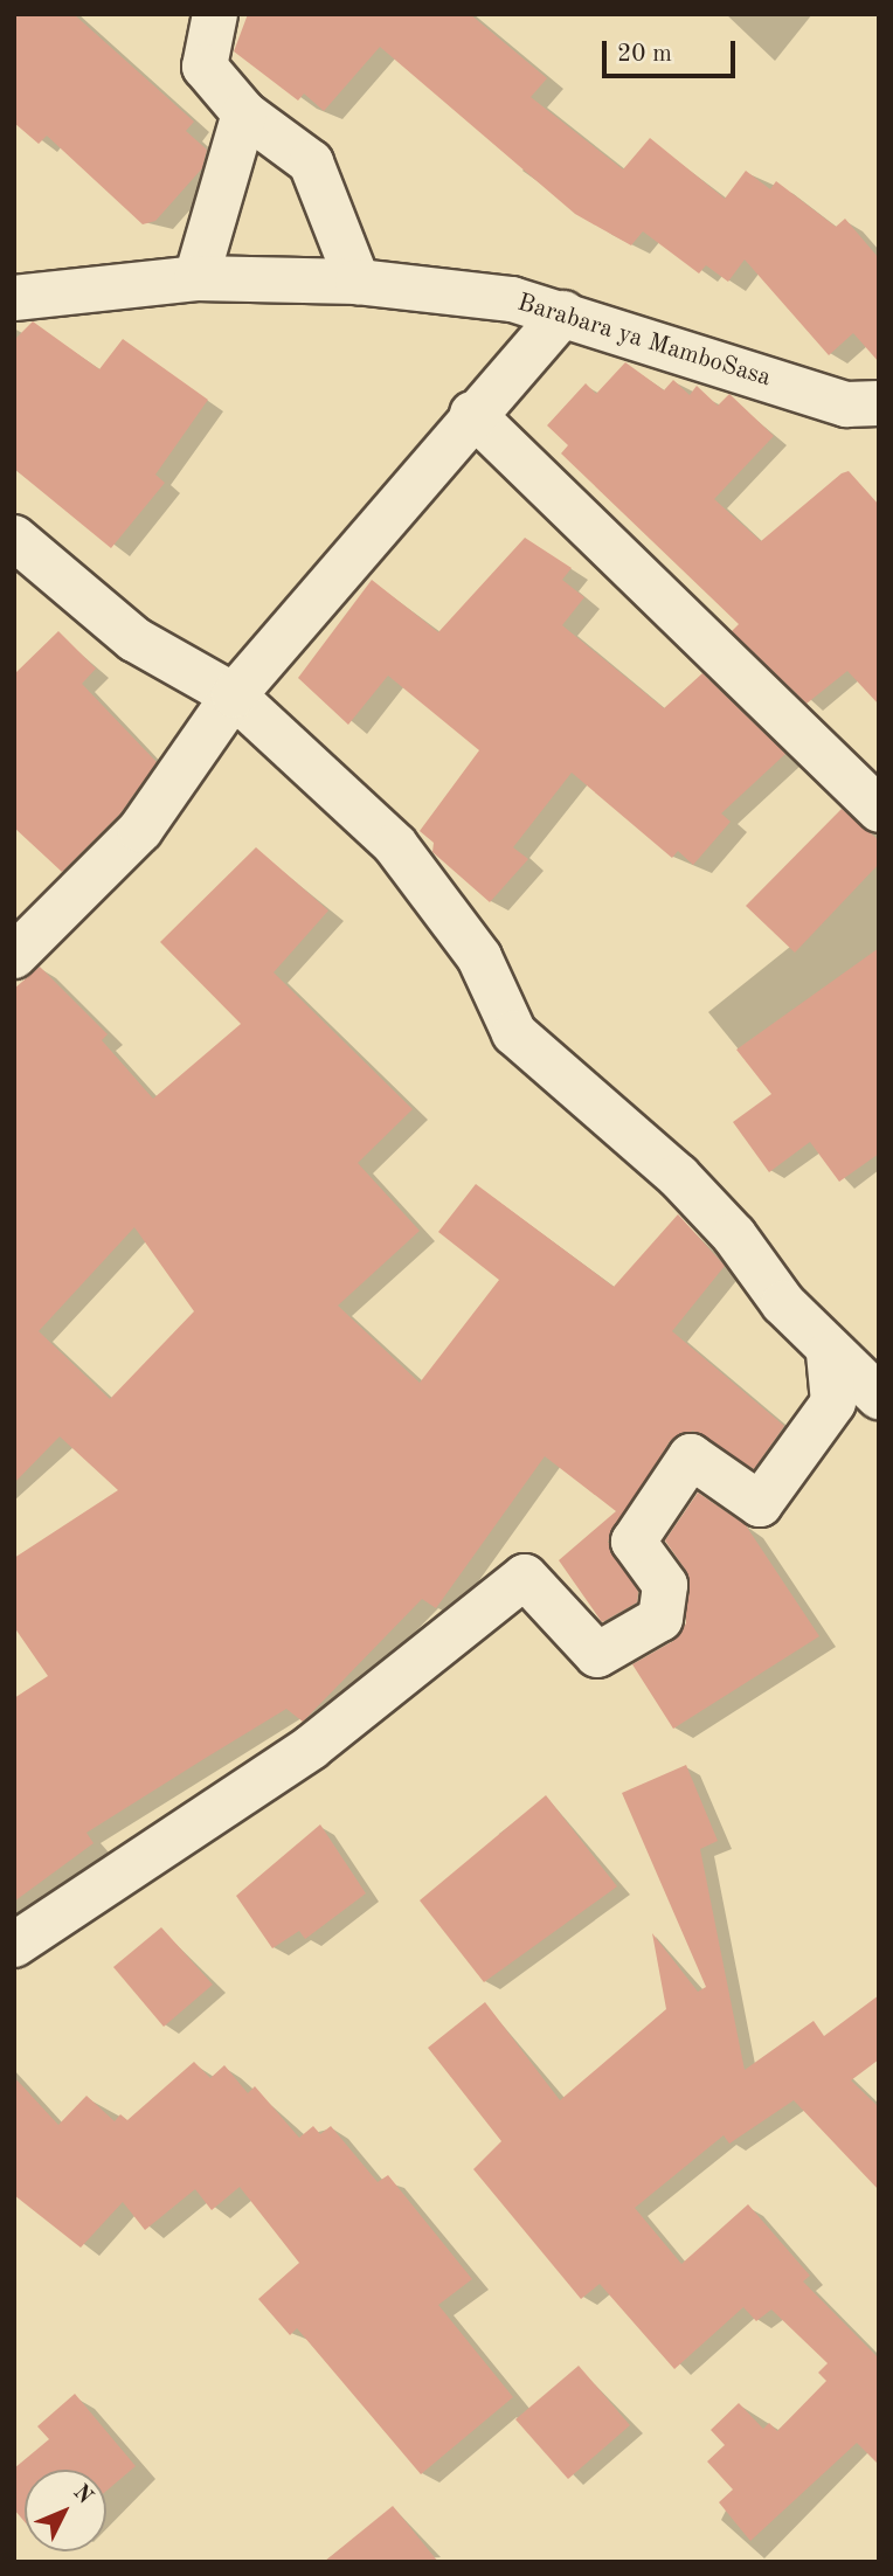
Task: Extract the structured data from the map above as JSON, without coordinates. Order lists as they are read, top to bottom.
{
  "streets": {
    "street": ["Barabara ya MamboSasa"]
  },
  "scale_bar": "20 m",
  "north": "top right"
}
